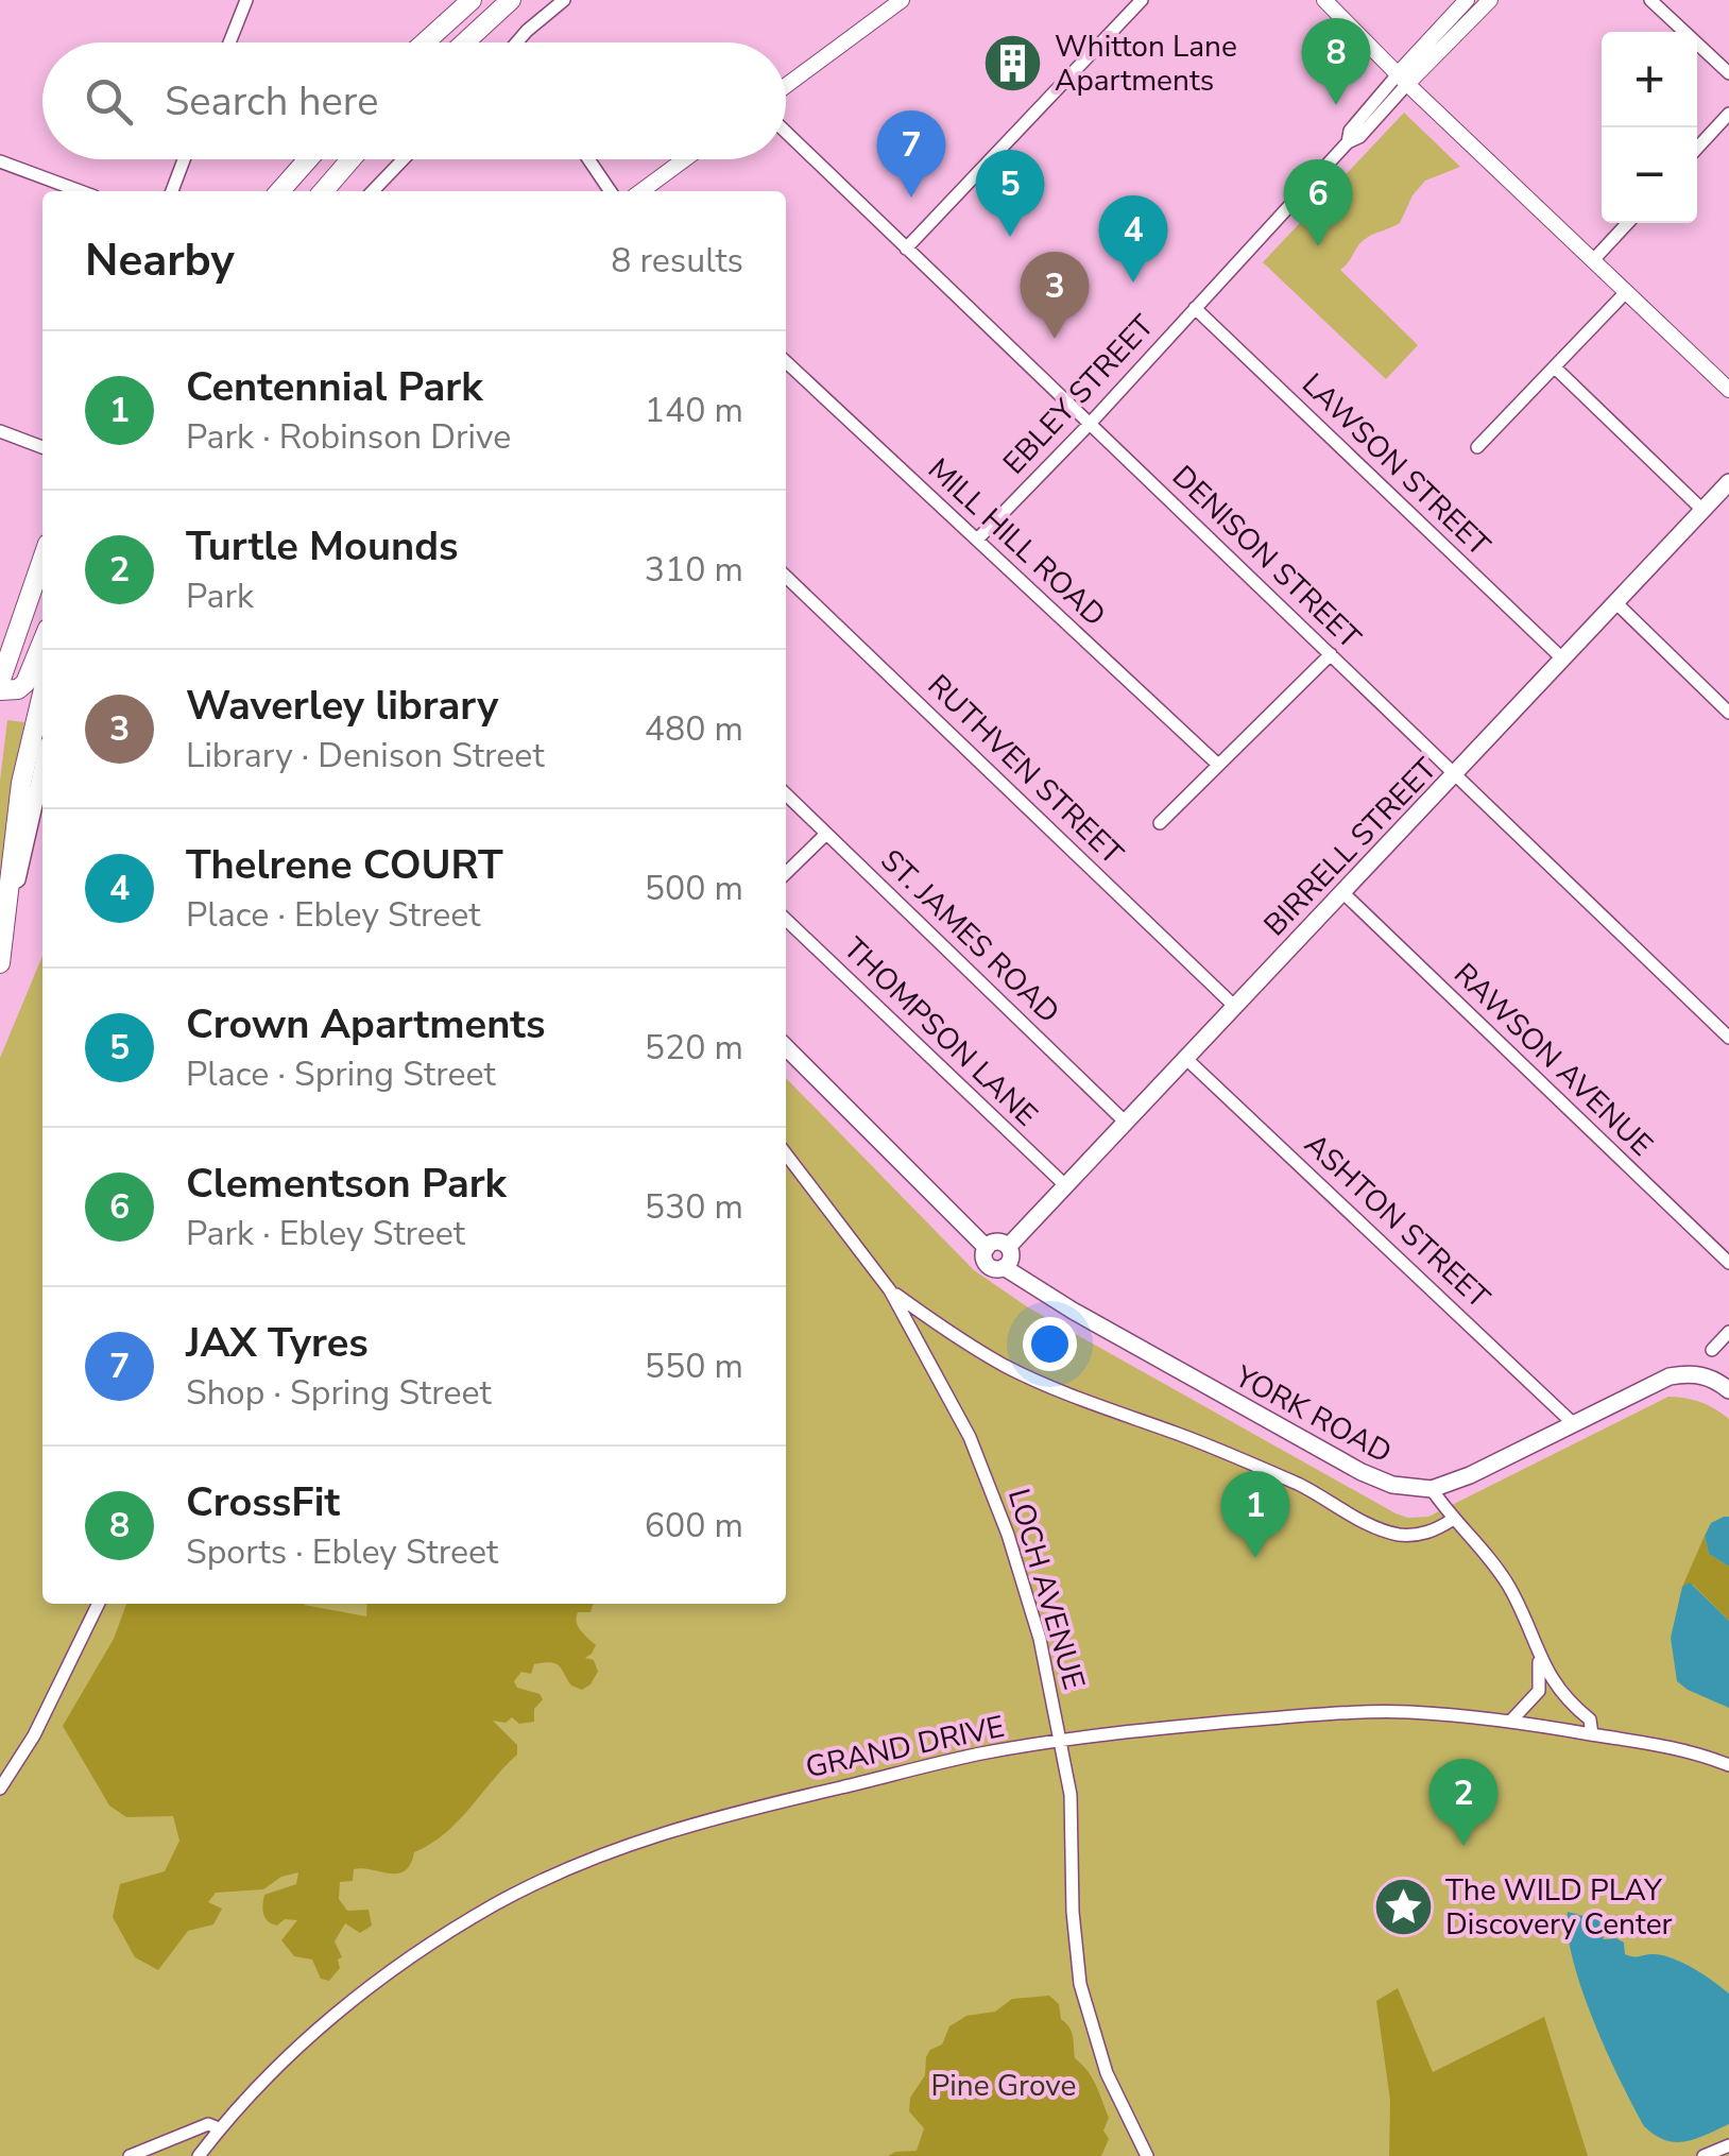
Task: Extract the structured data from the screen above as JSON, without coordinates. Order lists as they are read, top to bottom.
{
  "streets": {
    "main road": ["BIRRELL STREET", "YORK ROAD"],
    "street": [
      "EBLEY STREET",
      "LAWSON STREET",
      "MILL HILL ROAD",
      "DENISON STREET",
      "RUTHVEN STREET",
      "ST. JAMES ROAD",
      "THOMPSON LANE",
      "RAWSON AVENUE",
      "ASHTON STREET",
      "LOCH AVENUE",
      "GRAND DRIVE"
    ]
  },
  "crossings": [
    ["EBLEY STREET", "LAWSON STREET"],
    ["EBLEY STREET", "MILL HILL ROAD"],
    ["EBLEY STREET", "DENISON STREET"],
    ["LAWSON STREET", "BIRRELL STREET"],
    ["DENISON STREET", "BIRRELL STREET"],
    ["RUTHVEN STREET", "BIRRELL STREET"],
    ["BIRRELL STREET", "ST. JAMES ROAD"],
    ["BIRRELL STREET", "THOMPSON LANE"],
    ["BIRRELL STREET", "RAWSON AVENUE"],
    ["BIRRELL STREET", "ASHTON STREET"],
    ["BIRRELL STREET", "YORK ROAD"],
    ["LOCH AVENUE", "GRAND DRIVE"]
  ],
  "parks": ["Pine Grove"],
  "places": {
    "building": ["Whitton Lane Apartments"],
    "place": ["The WILD PLAY Discovery Center"]
  },
  "page": {
    "pins": [
      "8",
      "7",
      "5",
      "6",
      "4",
      "3",
      "1",
      "2"
    ],
    "map_buttons": ["+", "−"],
    "search": "Search here",
    "heading": ["Nearby", "8 results"],
    "list": [
      {
        "mark": "1",
        "name": "Centennial Park",
        "note": "Park · Robinson Drive",
        "value": "140 m"
      },
      {
        "mark": "2",
        "name": "Turtle Mounds",
        "note": "Park",
        "value": "310 m"
      },
      {
        "mark": "3",
        "name": "Waverley library",
        "note": "Library · Denison Street",
        "value": "480 m"
      },
      {
        "mark": "4",
        "name": "Thelrene COURT",
        "note": "Place · Ebley Street",
        "value": "500 m"
      },
      {
        "mark": "5",
        "name": "Crown Apartments",
        "note": "Place · Spring Street",
        "value": "520 m"
      },
      {
        "mark": "6",
        "name": "Clementson Park",
        "note": "Park · Ebley Street",
        "value": "530 m"
      },
      {
        "mark": "7",
        "name": "JAX Tyres",
        "note": "Shop · Spring Street",
        "value": "550 m"
      },
      {
        "mark": "8",
        "name": "CrossFit",
        "note": "Sports · Ebley Street",
        "value": "600 m"
      }
    ]
  }
}
